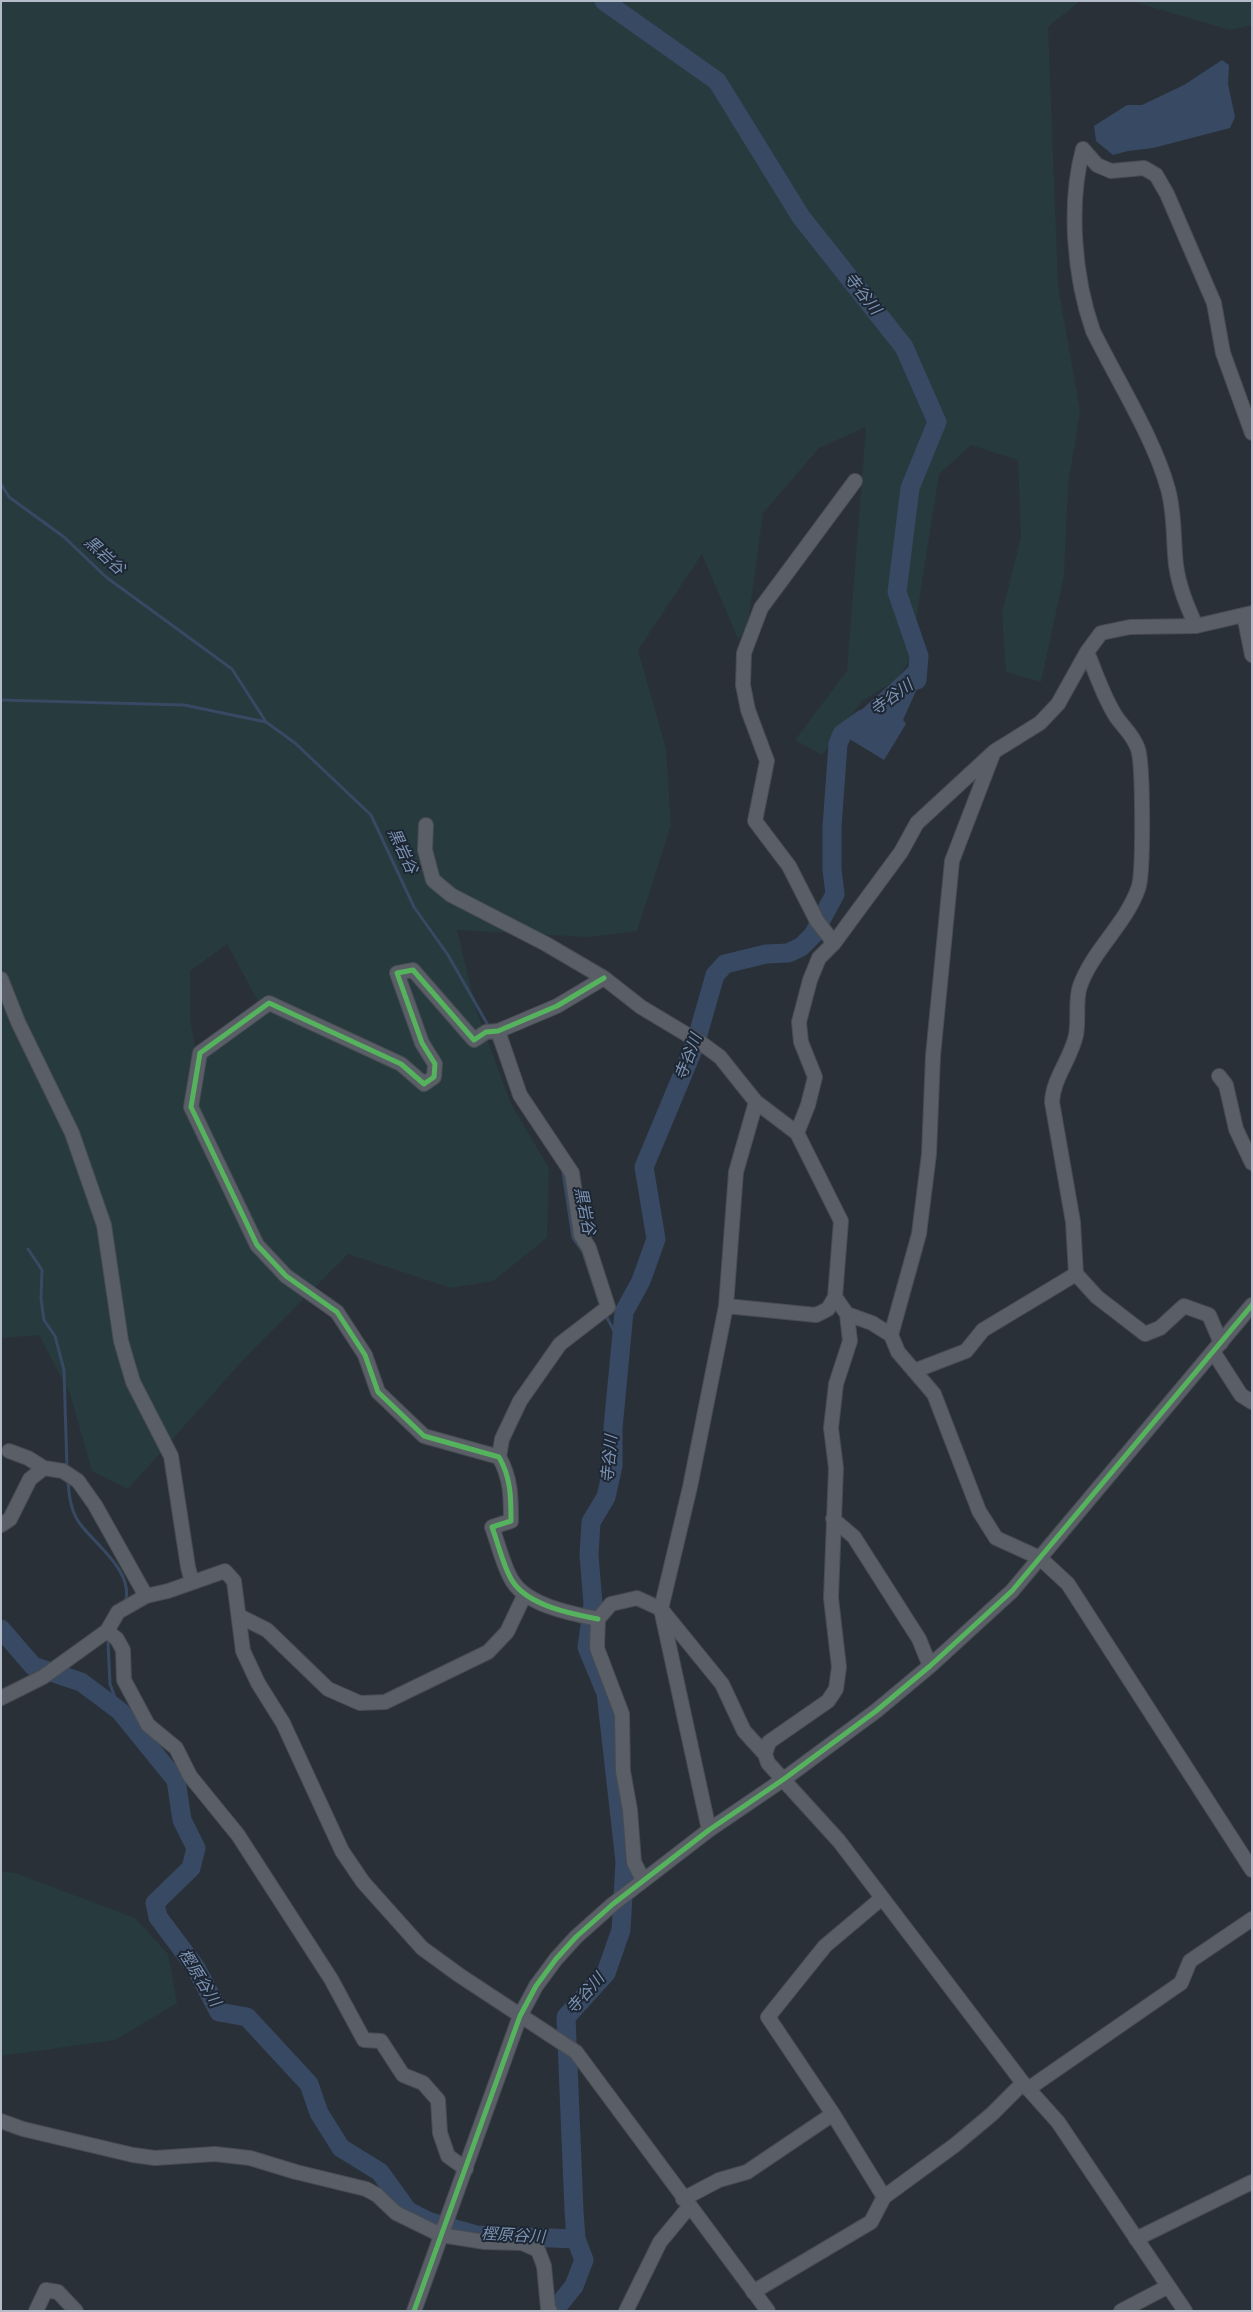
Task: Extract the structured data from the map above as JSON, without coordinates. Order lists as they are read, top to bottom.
{
  "water": ["寺谷川", "黒岩谷", "樫原谷川"]
}
